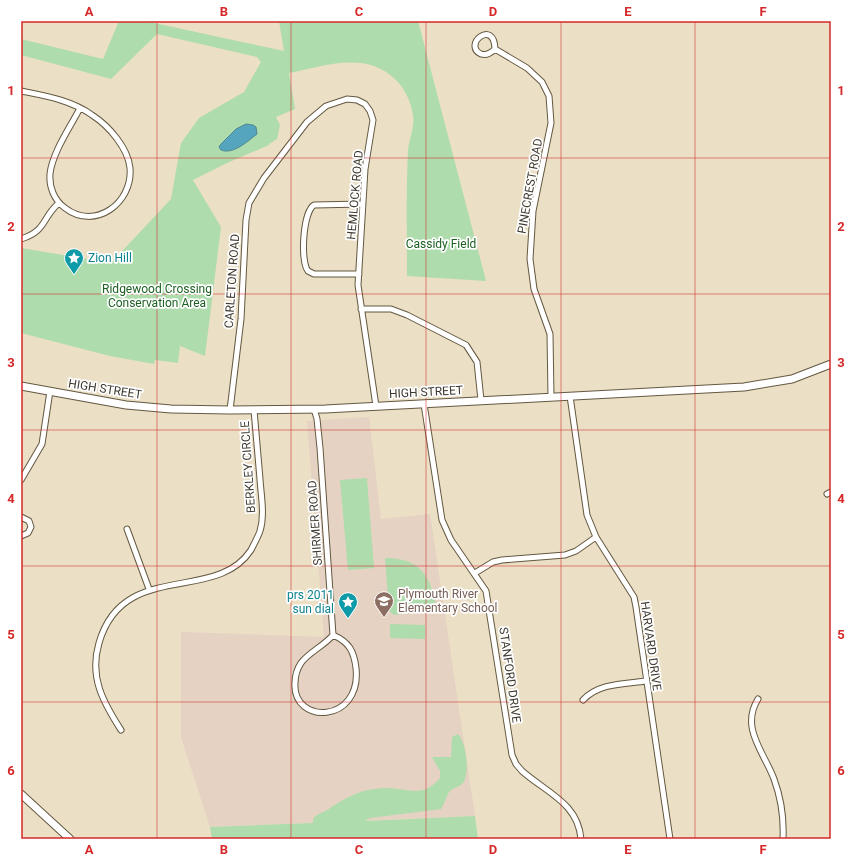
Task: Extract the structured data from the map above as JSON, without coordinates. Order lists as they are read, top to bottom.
{
  "streets": {
    "main road": ["HIGH STREET"],
    "street": [
      "PINECREST ROAD",
      "HEMLOCK ROAD",
      "CARLETON ROAD",
      "BERKLEY CIRCLE",
      "SHIRMER ROAD",
      "HARVARD DRIVE",
      "STANFORD DRIVE"
    ]
  },
  "crossings": [
    ["PINECREST ROAD", "HIGH STREET"],
    ["HEMLOCK ROAD", "CARLETON ROAD"],
    ["HEMLOCK ROAD", "HIGH STREET"],
    ["CARLETON ROAD", "HIGH STREET"],
    ["HIGH STREET", "BERKLEY CIRCLE"],
    ["HIGH STREET", "SHIRMER ROAD"],
    ["HIGH STREET", "HARVARD DRIVE"],
    ["HIGH STREET", "STANFORD DRIVE"]
  ],
  "parks": ["Cassidy Field", "Ridgewood Crossing Conservation Area"],
  "places": {
    "place": ["Zion Hill", "prs 2011 sun dial"],
    "school or university": ["Plymouth River Elementary School"]
  },
  "grid": {
    "columns": [
      "A",
      "B",
      "C",
      "D",
      "E",
      "F"
    ],
    "rows": [
      "1",
      "2",
      "3",
      "4",
      "5",
      "6"
    ]
  }
}
